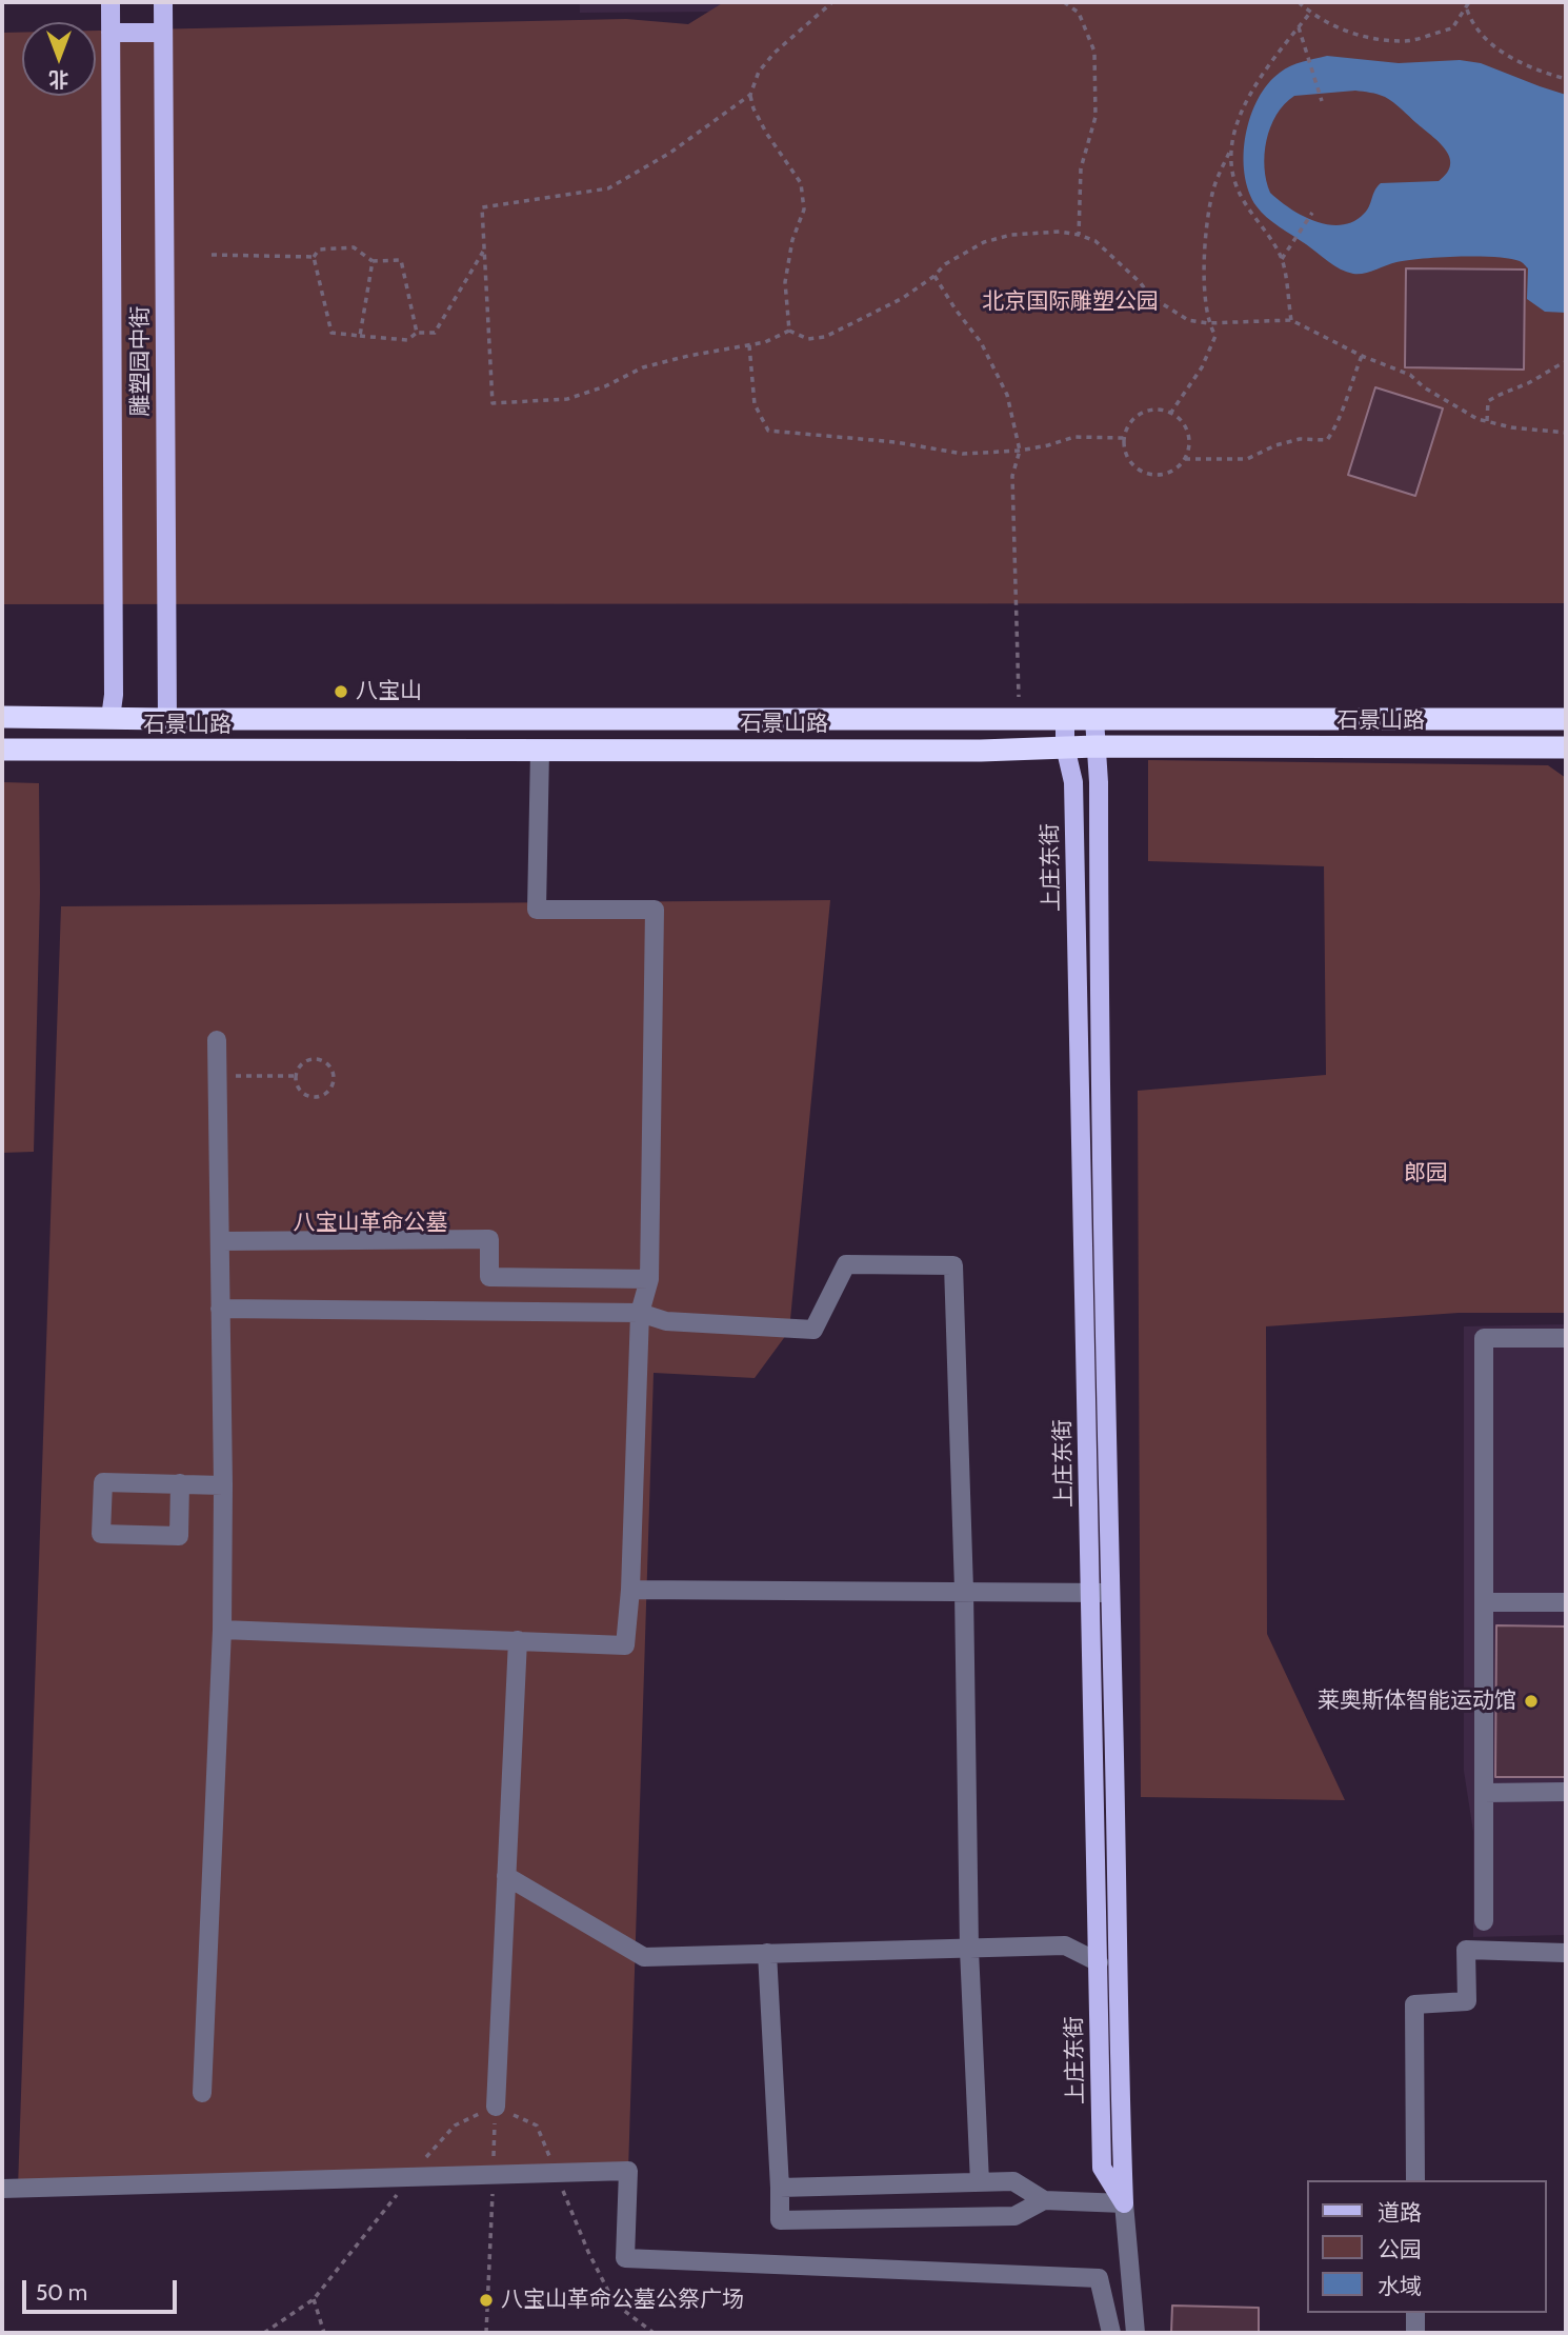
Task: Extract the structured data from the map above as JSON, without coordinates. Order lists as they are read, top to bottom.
{
  "streets": {
    "highway": ["石景山路"],
    "main road": ["雕塑园中街", "上庄东街"]
  },
  "crossings": [
    ["雕塑园中街", "石景山路"],
    ["石景山路", "上庄东街"]
  ],
  "parks": ["北京国际雕塑公园", "郎园", "八宝山革命公墓"],
  "places": ["八宝山", "莱奥斯体智能运动馆", "八宝山革命公墓公祭广场"],
  "legend": ["道路", "公园", "水域"],
  "scale_bar": "50 m",
  "north": "bottom"
}
